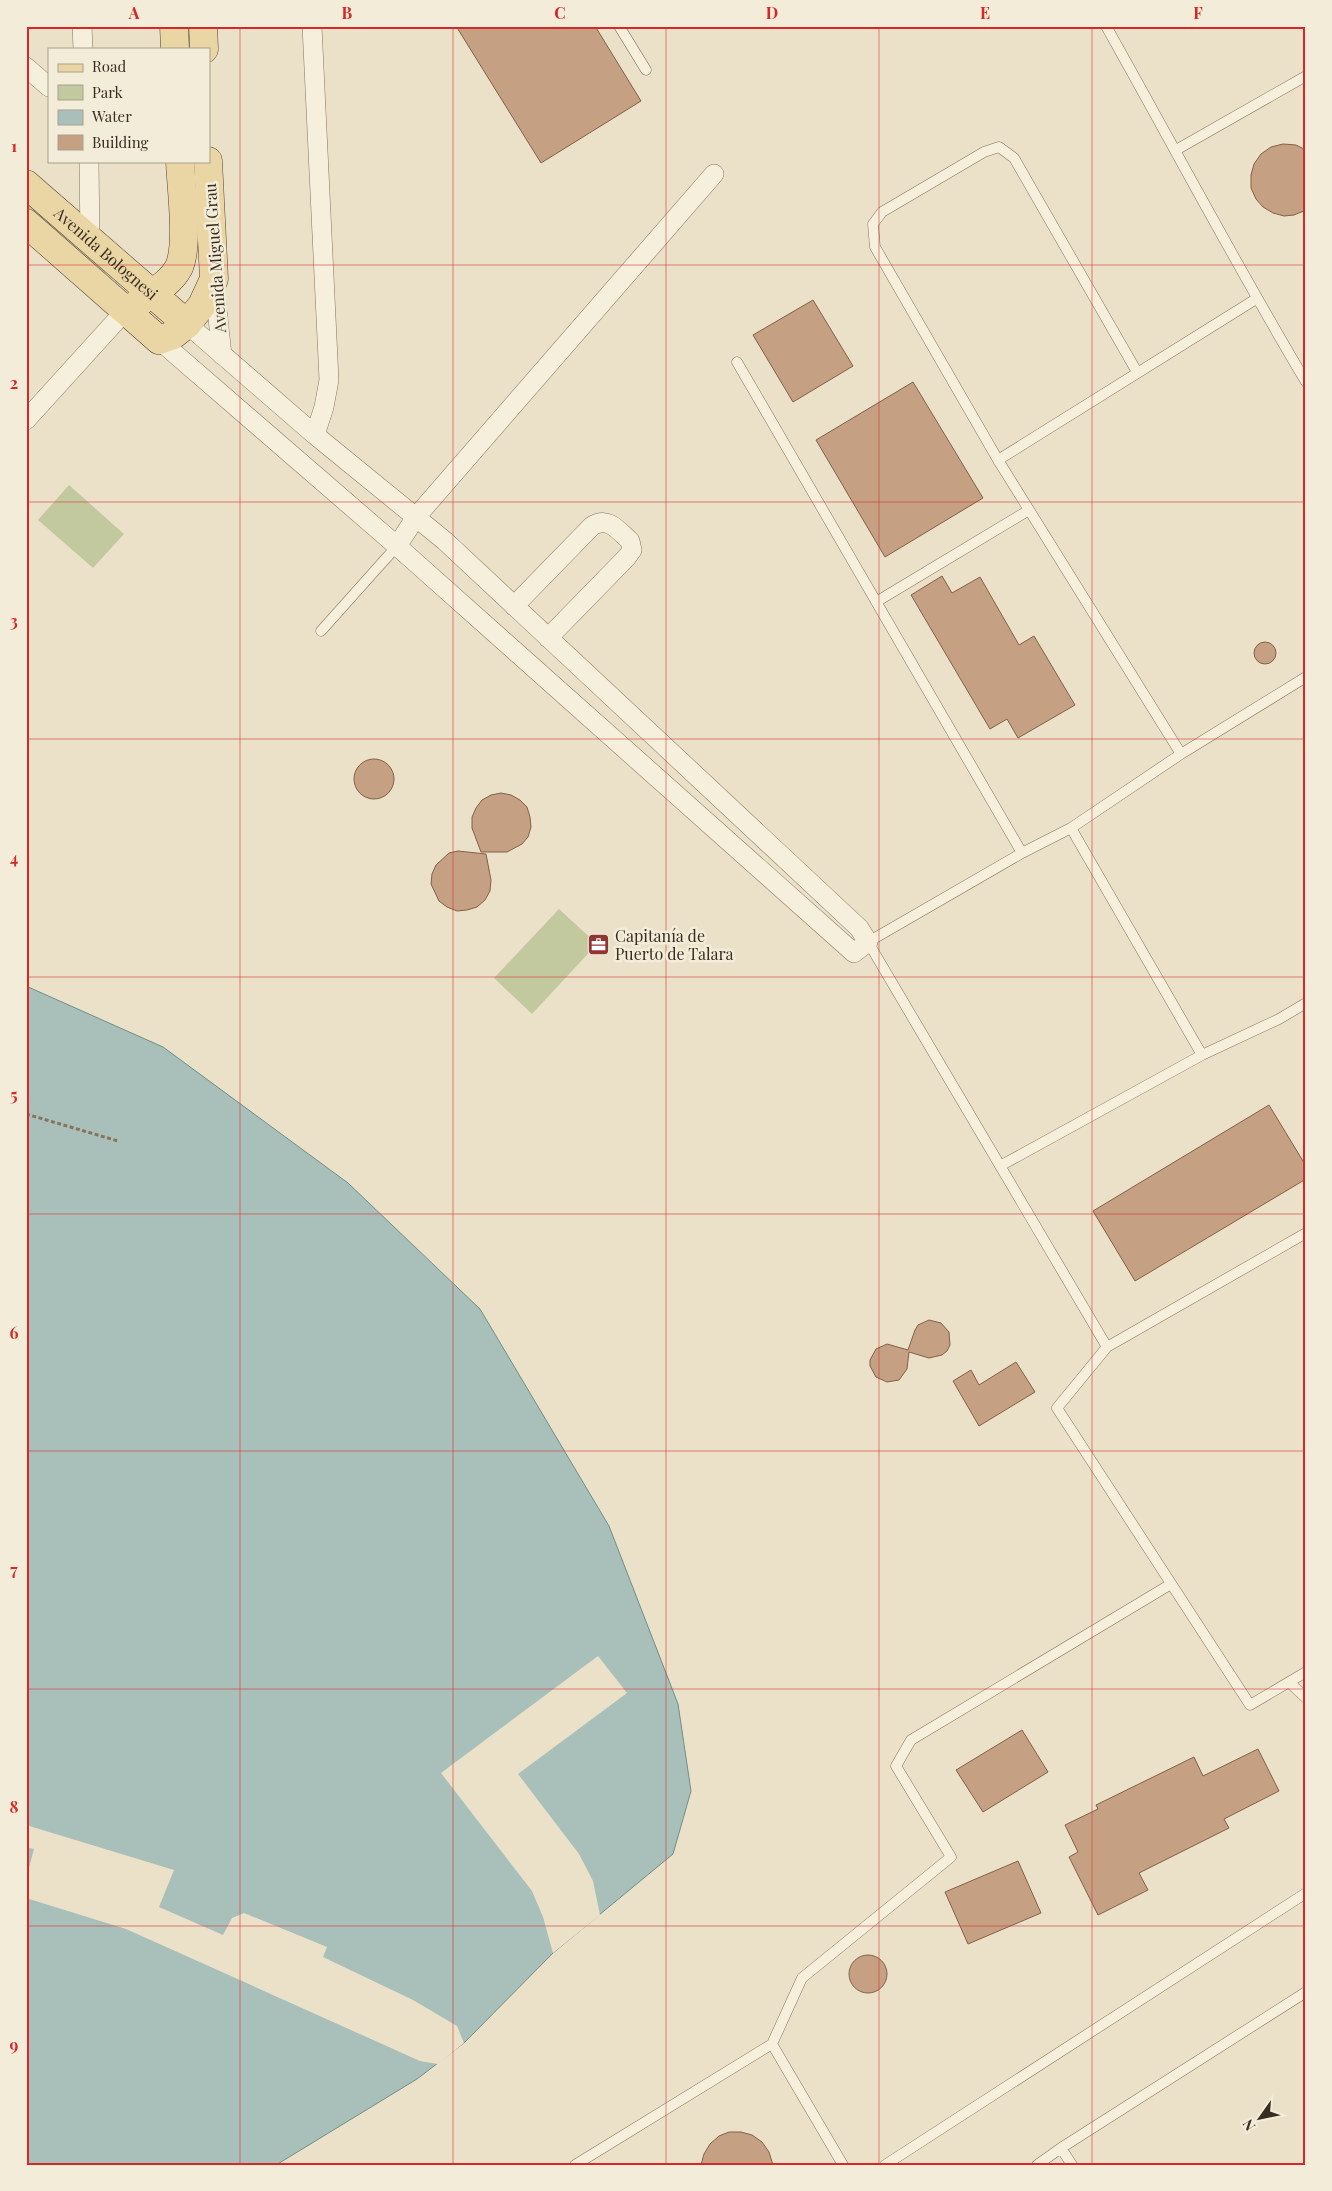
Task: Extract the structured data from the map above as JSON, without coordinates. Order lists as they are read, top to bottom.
{
  "streets": {
    "main road": ["Avenida Bolognesi", "Avenida Miguel Grau"]
  },
  "crossings": [
    ["Avenida Bolognesi", "Avenida Miguel Grau"]
  ],
  "places": {
    "office": ["Capitanía de Puerto de Talara"]
  },
  "legend": [
    "Road",
    "Park",
    "Water",
    "Building"
  ],
  "north": "bottom left",
  "grid": {
    "columns": [
      "A",
      "B",
      "C",
      "D",
      "E",
      "F"
    ],
    "rows": [
      "1",
      "2",
      "3",
      "4",
      "5",
      "6",
      "7",
      "8",
      "9"
    ]
  }
}
